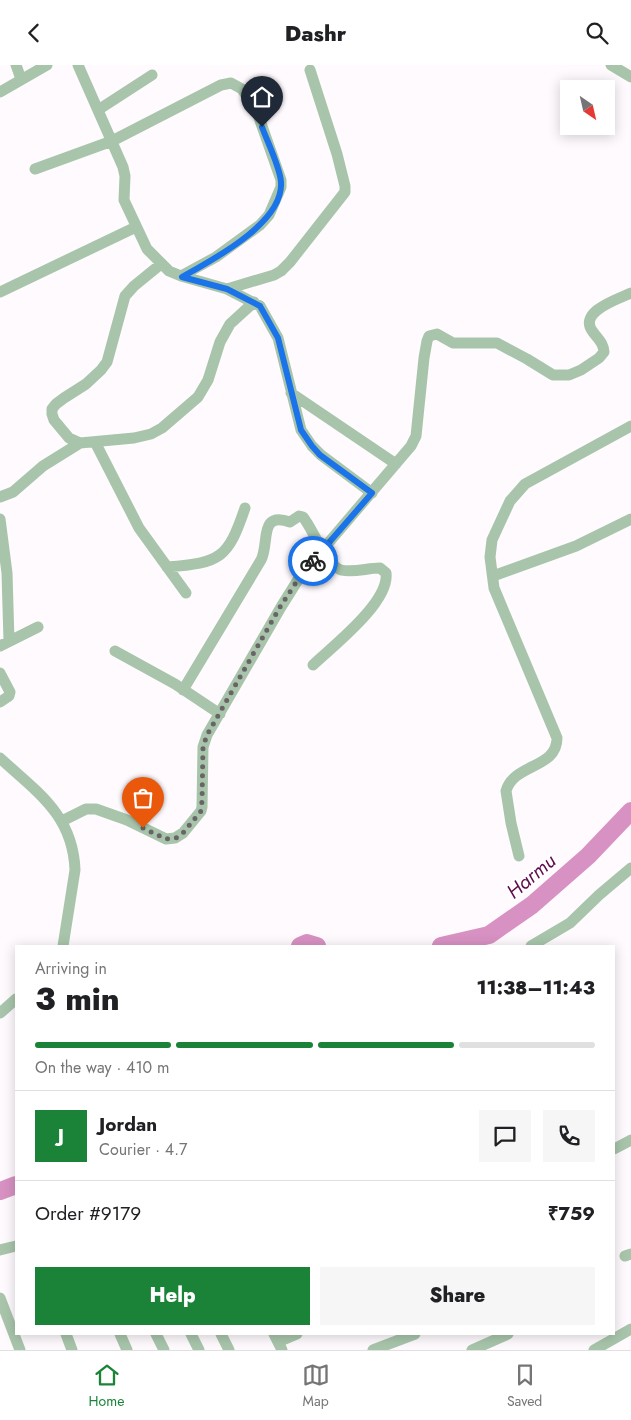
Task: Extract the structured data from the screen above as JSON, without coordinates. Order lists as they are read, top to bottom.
{
  "water": ["Harmu"],
  "north": "bottom right",
  "page": {
    "header": "Dashr",
    "heading": ["3 min", "Arriving in", "11:38–11:43"],
    "panel": [
      "Jordan",
      "Courier · 4.7",
      "Order #9179",
      "₹759"
    ],
    "bar": "On the way · 410 m",
    "round": "J",
    "buttons": ["Help", "Share"],
    "tabs": ["Home", "Map", "Saved"]
  }
}
